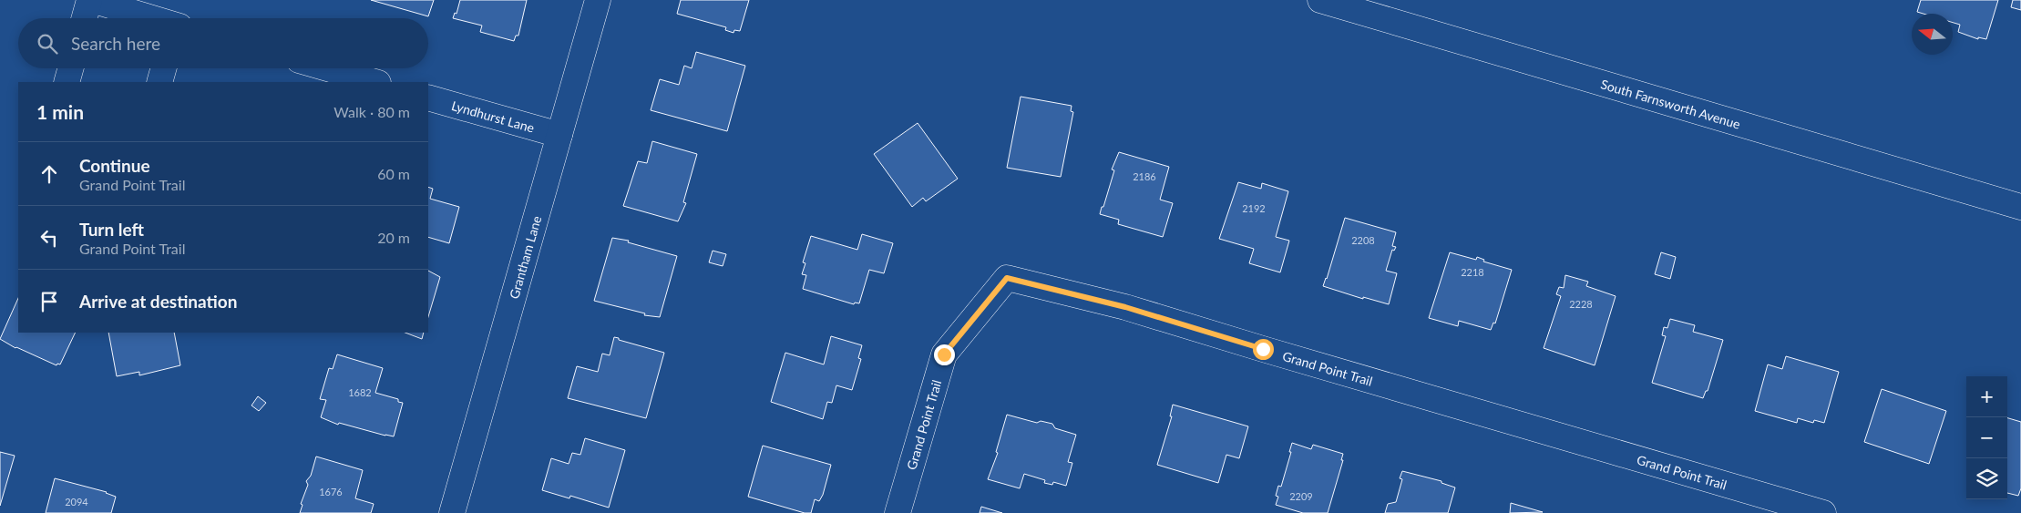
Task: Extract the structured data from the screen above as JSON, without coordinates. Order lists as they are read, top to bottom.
{
  "streets": {
    "street": [
      "South Farnsworth Avenue",
      "Lyndhurst Lane",
      "Grantham Lane",
      "Grand Point Trail"
    ]
  },
  "crossings": [
    ["Lyndhurst Lane", "Grantham Lane"]
  ],
  "house_numbers": [
    "2186",
    "2192",
    "2208",
    "2218",
    "2228",
    "1682",
    "1676",
    "2209",
    "2094"
  ],
  "north": "left",
  "page": {
    "search": "Search here",
    "heading": ["1 min", "Walk · 80 m"],
    "list": [
      ["Continue", "Grand Point Trail", "60 m"],
      ["Turn left", "Grand Point Trail", "20 m"],
      "Arrive at destination"
    ],
    "map_buttons": ["+", "−"]
  }
}
